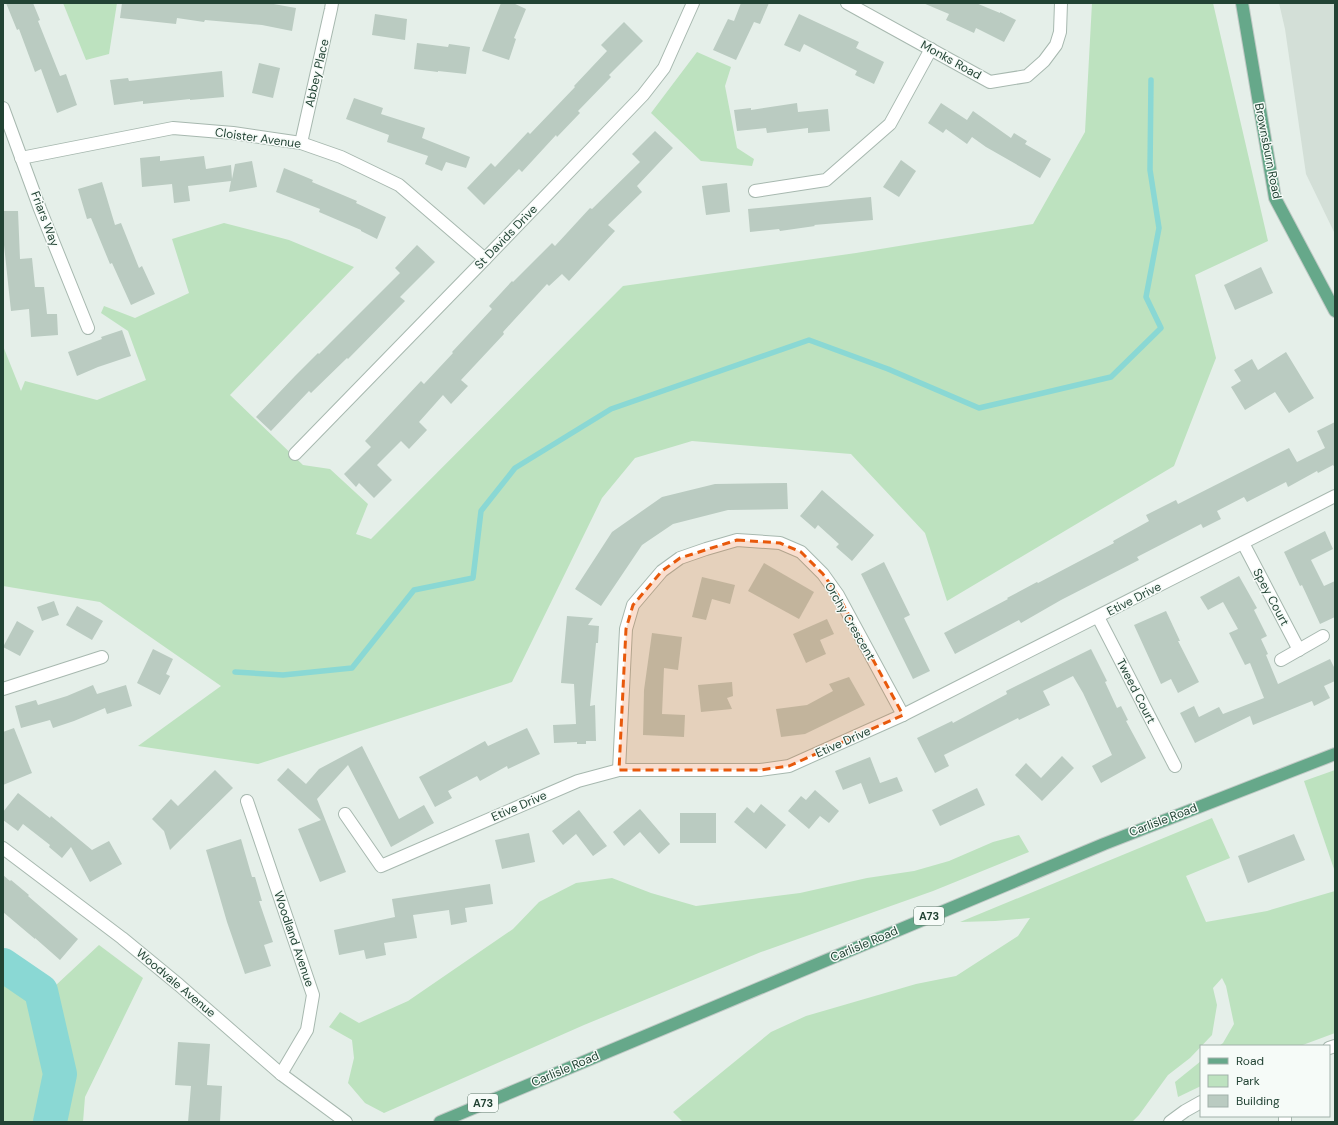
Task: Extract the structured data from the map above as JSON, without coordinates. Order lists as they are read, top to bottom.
{
  "streets": {
    "main road": ["Brownsburn Road", "Carlisle Road", "A73"],
    "street": [
      "Monks Road",
      "Abbey Place",
      "Cloister Avenue",
      "Friars Way",
      "St Davids Drive",
      "Spey Court",
      "Etive Drive",
      "Orchy Crescent",
      "Tweed Court",
      "Woodland Avenue",
      "Woodvale Avenue"
    ]
  },
  "crossings": [
    ["Abbey Place", "Cloister Avenue"],
    ["Cloister Avenue", "Friars Way"],
    ["Cloister Avenue", "St Davids Drive"],
    ["Spey Court", "Etive Drive"],
    ["Etive Drive", "Orchy Crescent"],
    ["Etive Drive", "Tweed Court"],
    ["Woodland Avenue", "Woodvale Avenue"]
  ],
  "legend": ["Road", "Park", "Building"]
}
